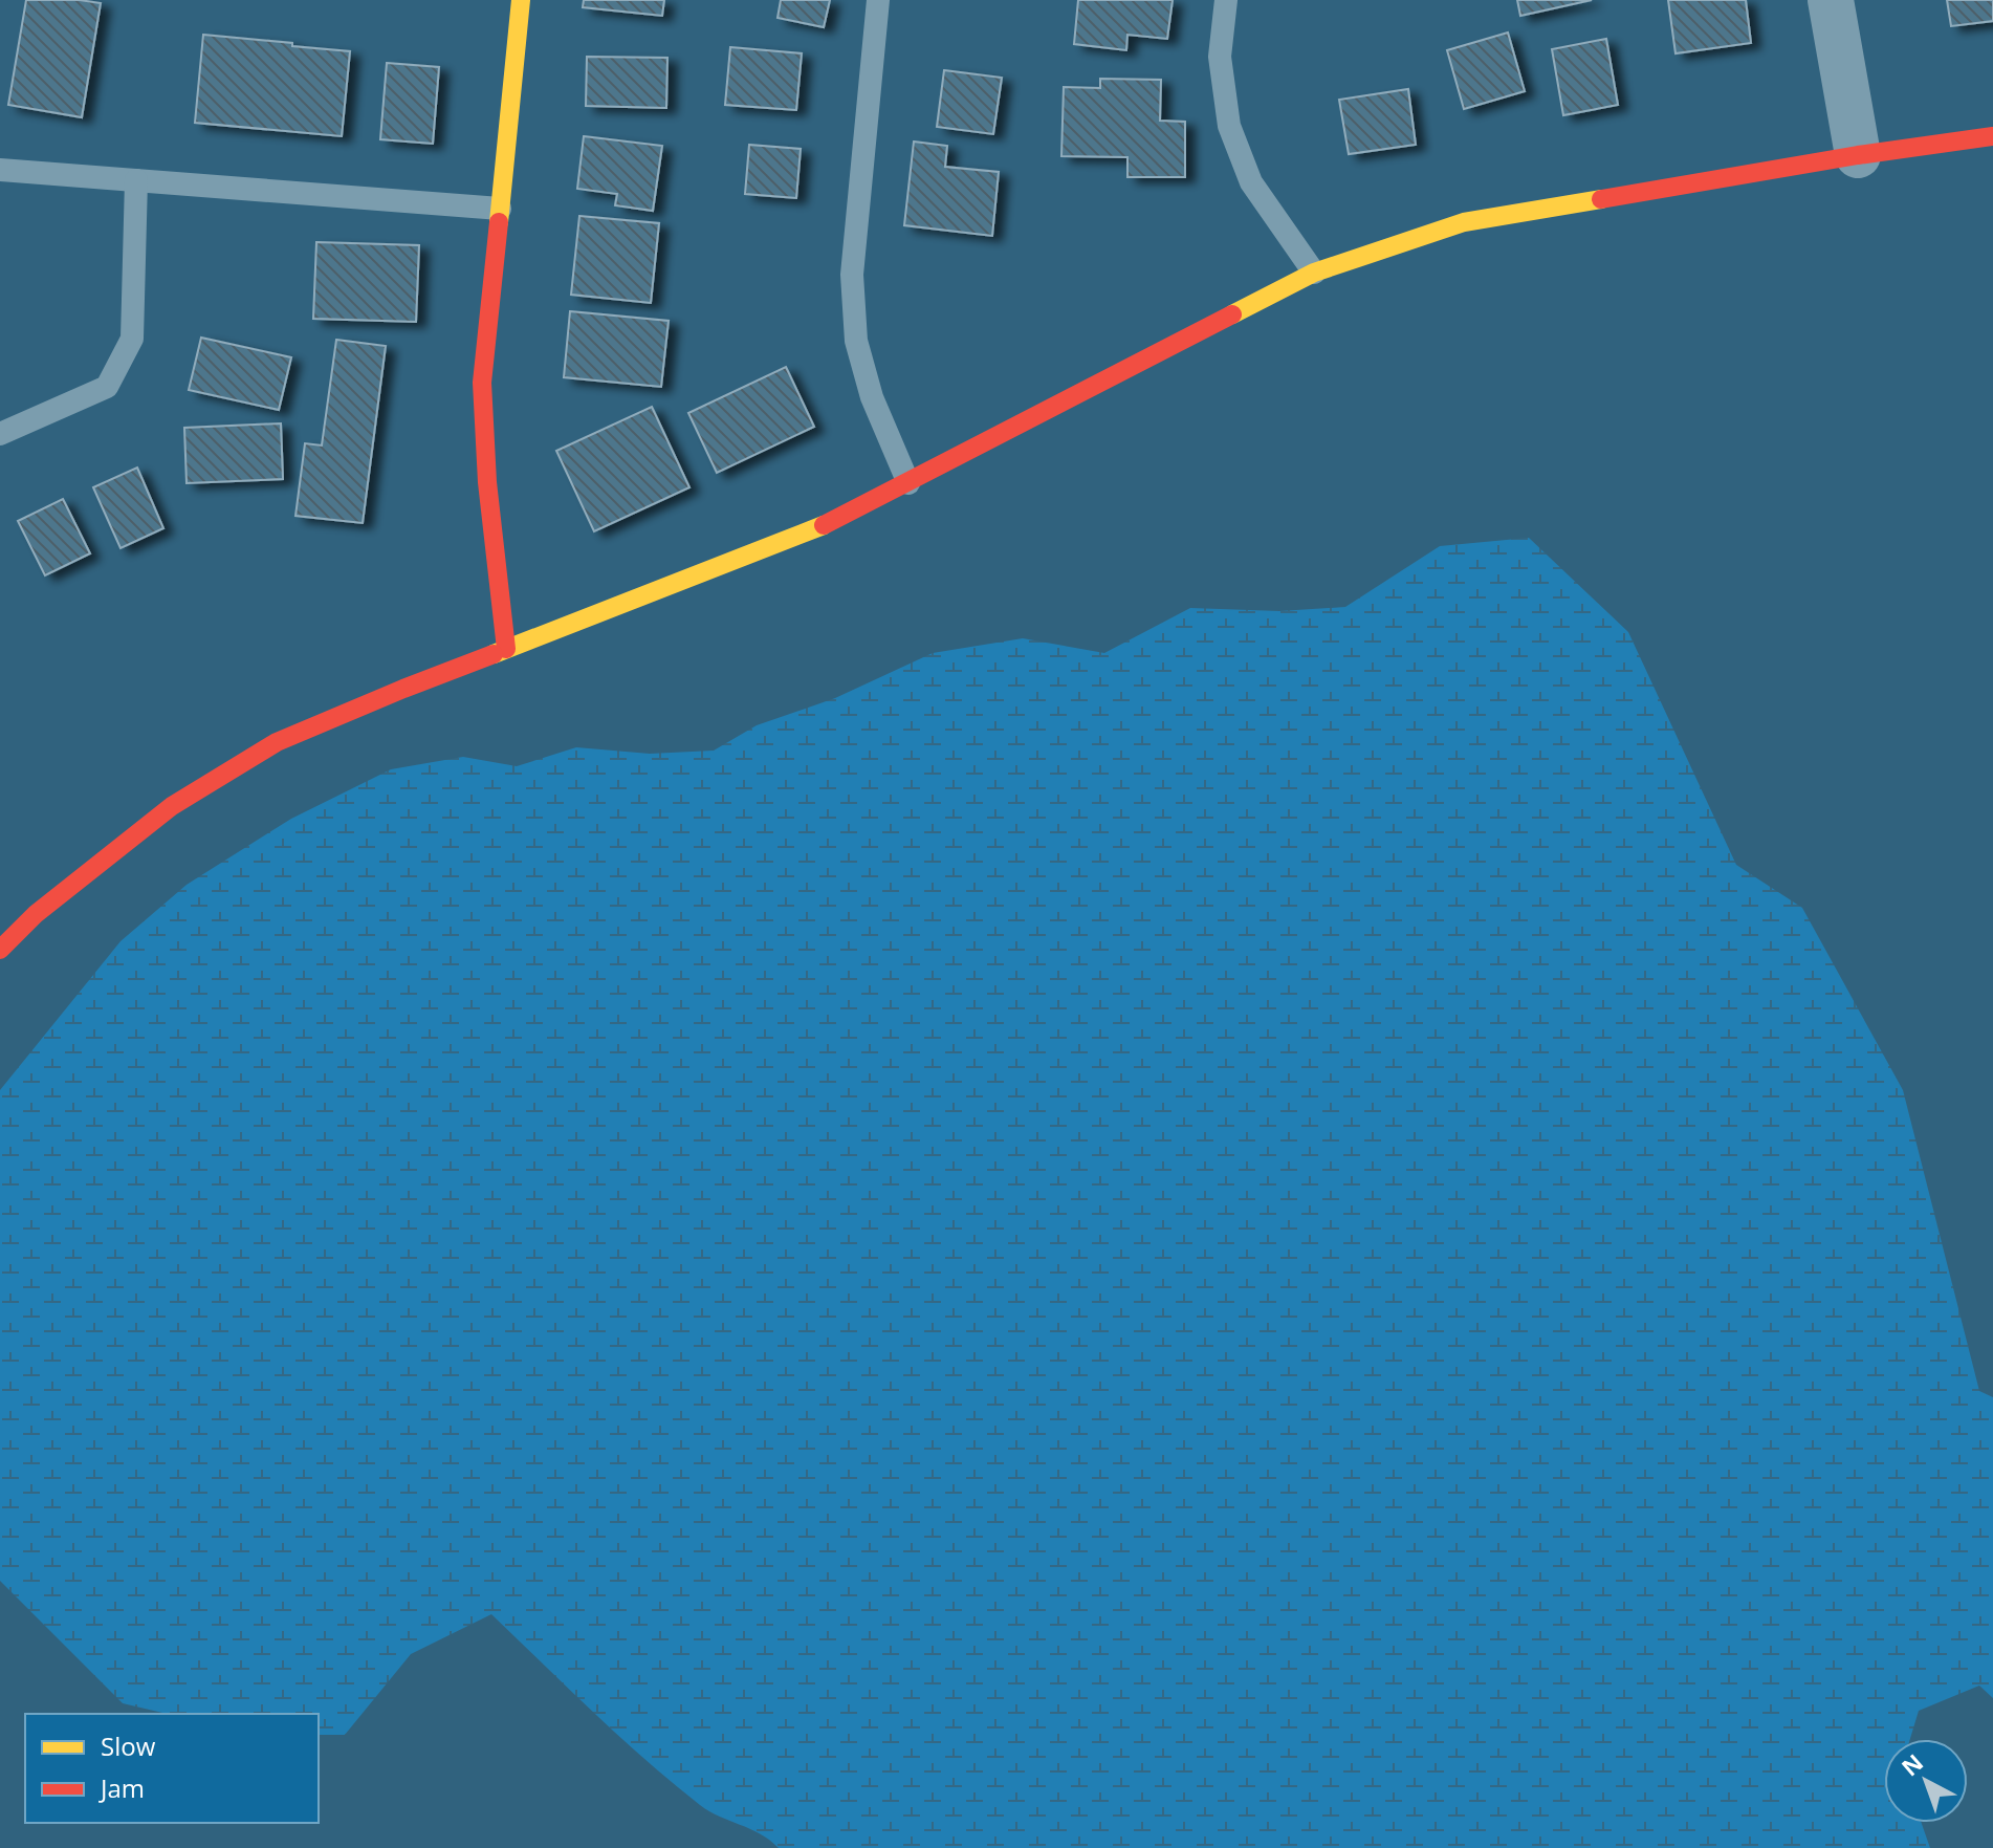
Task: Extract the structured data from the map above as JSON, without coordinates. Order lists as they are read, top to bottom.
{
  "legend": ["Slow", "Jam"],
  "north": "top left"
}
